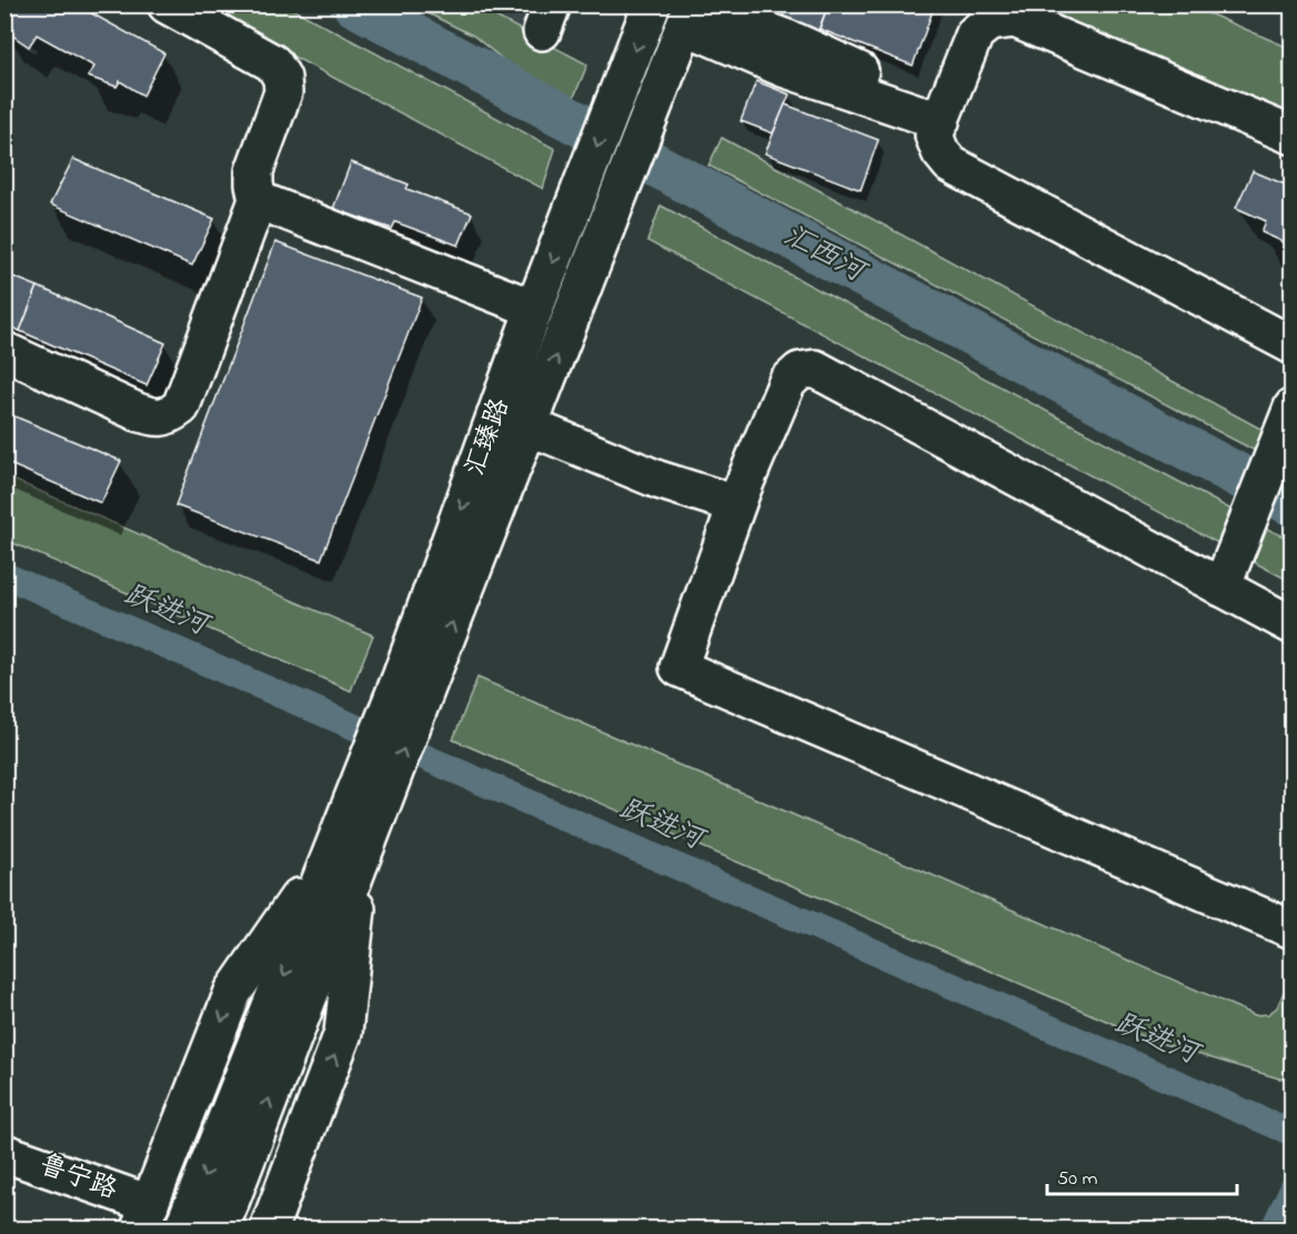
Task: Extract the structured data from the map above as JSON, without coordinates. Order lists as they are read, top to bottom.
{
  "streets": {
    "street": ["汇臻路", "鲁宁路"]
  },
  "water": ["汇西河", "跃进河"],
  "scale_bar": "50 m"
}
